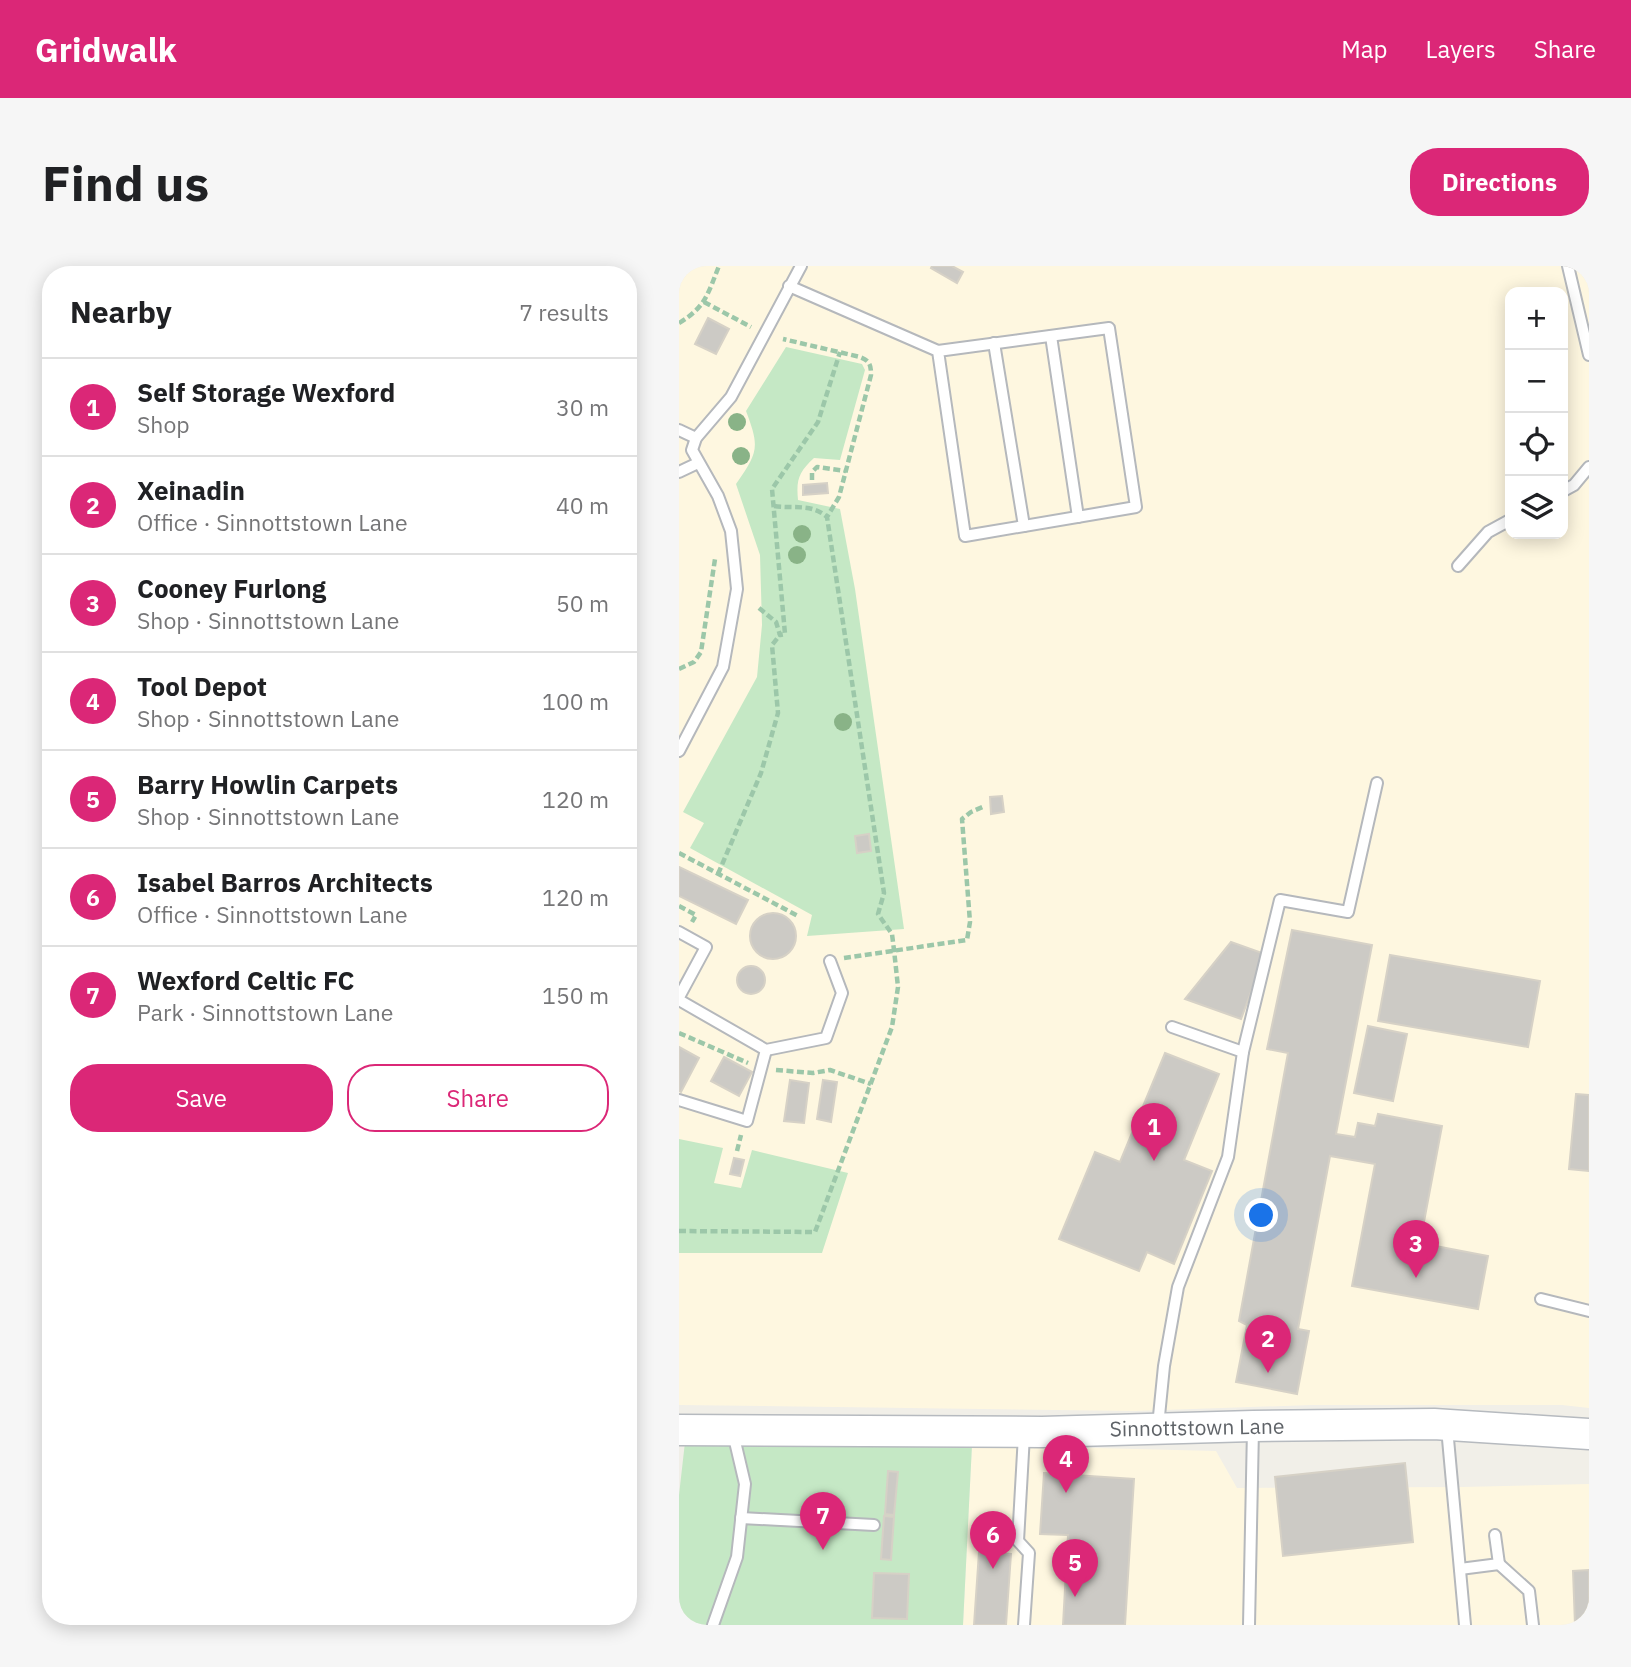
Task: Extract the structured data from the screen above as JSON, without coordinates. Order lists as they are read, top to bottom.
{
  "streets": {
    "street": ["Sinnottstown Lane"]
  },
  "page": {
    "header": "Gridwalk",
    "nav": ["Map", "Layers", "Share"],
    "buttons": [
      "Directions",
      ["Save", "Share"]
    ],
    "title": "Find us",
    "heading": ["Nearby", "7 results"],
    "map_buttons": ["+", "−"],
    "list": [
      {
        "mark": "1",
        "name": "Self Storage Wexford",
        "note": "Shop",
        "value": "30 m"
      },
      {
        "mark": "2",
        "name": "Xeinadin",
        "note": "Office · Sinnottstown Lane",
        "value": "40 m"
      },
      {
        "mark": "3",
        "name": "Cooney Furlong",
        "note": "Shop · Sinnottstown Lane",
        "value": "50 m"
      },
      {
        "mark": "4",
        "name": "Tool Depot",
        "note": "Shop · Sinnottstown Lane",
        "value": "100 m"
      },
      {
        "mark": "5",
        "name": "Barry Howlin Carpets",
        "note": "Shop · Sinnottstown Lane",
        "value": "120 m"
      },
      {
        "mark": "6",
        "name": "Isabel Barros Architects",
        "note": "Office · Sinnottstown Lane",
        "value": "120 m"
      },
      {
        "mark": "7",
        "name": "Wexford Celtic FC",
        "note": "Park · Sinnottstown Lane",
        "value": "150 m"
      }
    ],
    "pins": [
      "1",
      "3",
      "2",
      "4",
      "7",
      "6",
      "5"
    ]
  }
}
